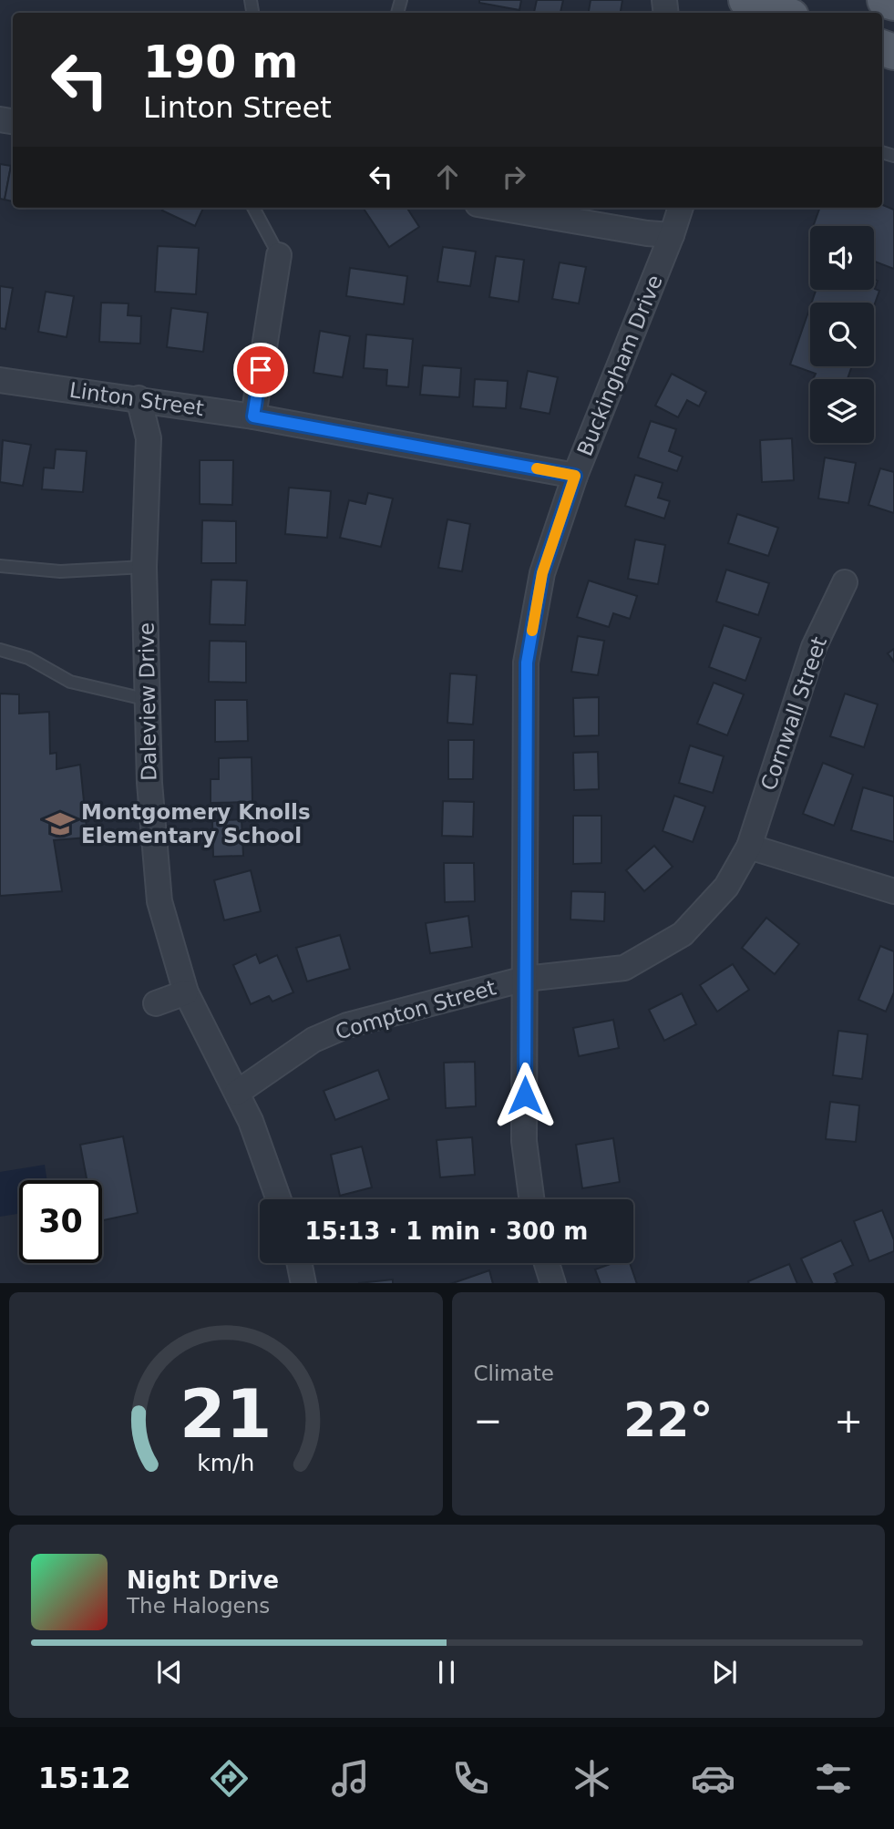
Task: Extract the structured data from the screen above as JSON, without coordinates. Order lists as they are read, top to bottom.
{
  "streets": {
    "street": [
      "Buckingham Drive",
      "Linton Street",
      "Daleview Drive",
      "Cornwall Street",
      "Compton Street"
    ]
  },
  "crossings": [
    ["Buckingham Drive", "Linton Street"],
    ["Buckingham Drive", "Compton Street"],
    ["Linton Street", "Daleview Drive"],
    ["Daleview Drive", "Compton Street"],
    ["Cornwall Street", "Compton Street"]
  ],
  "places": {
    "school or university": ["Montgomery Knolls Elementary School"]
  },
  "page": {
    "turn": ["190 m", "Linton Street"],
    "limit": "30",
    "trip": "15:13 · 1 min · 300 m",
    "tile": "Climate",
    "heat": ["−", "22°", "+"],
    "song": ["Night Drive", "The Halogens"],
    "tabs": "15:12",
    "gauge": ["21", "km/h"]
  }
}
